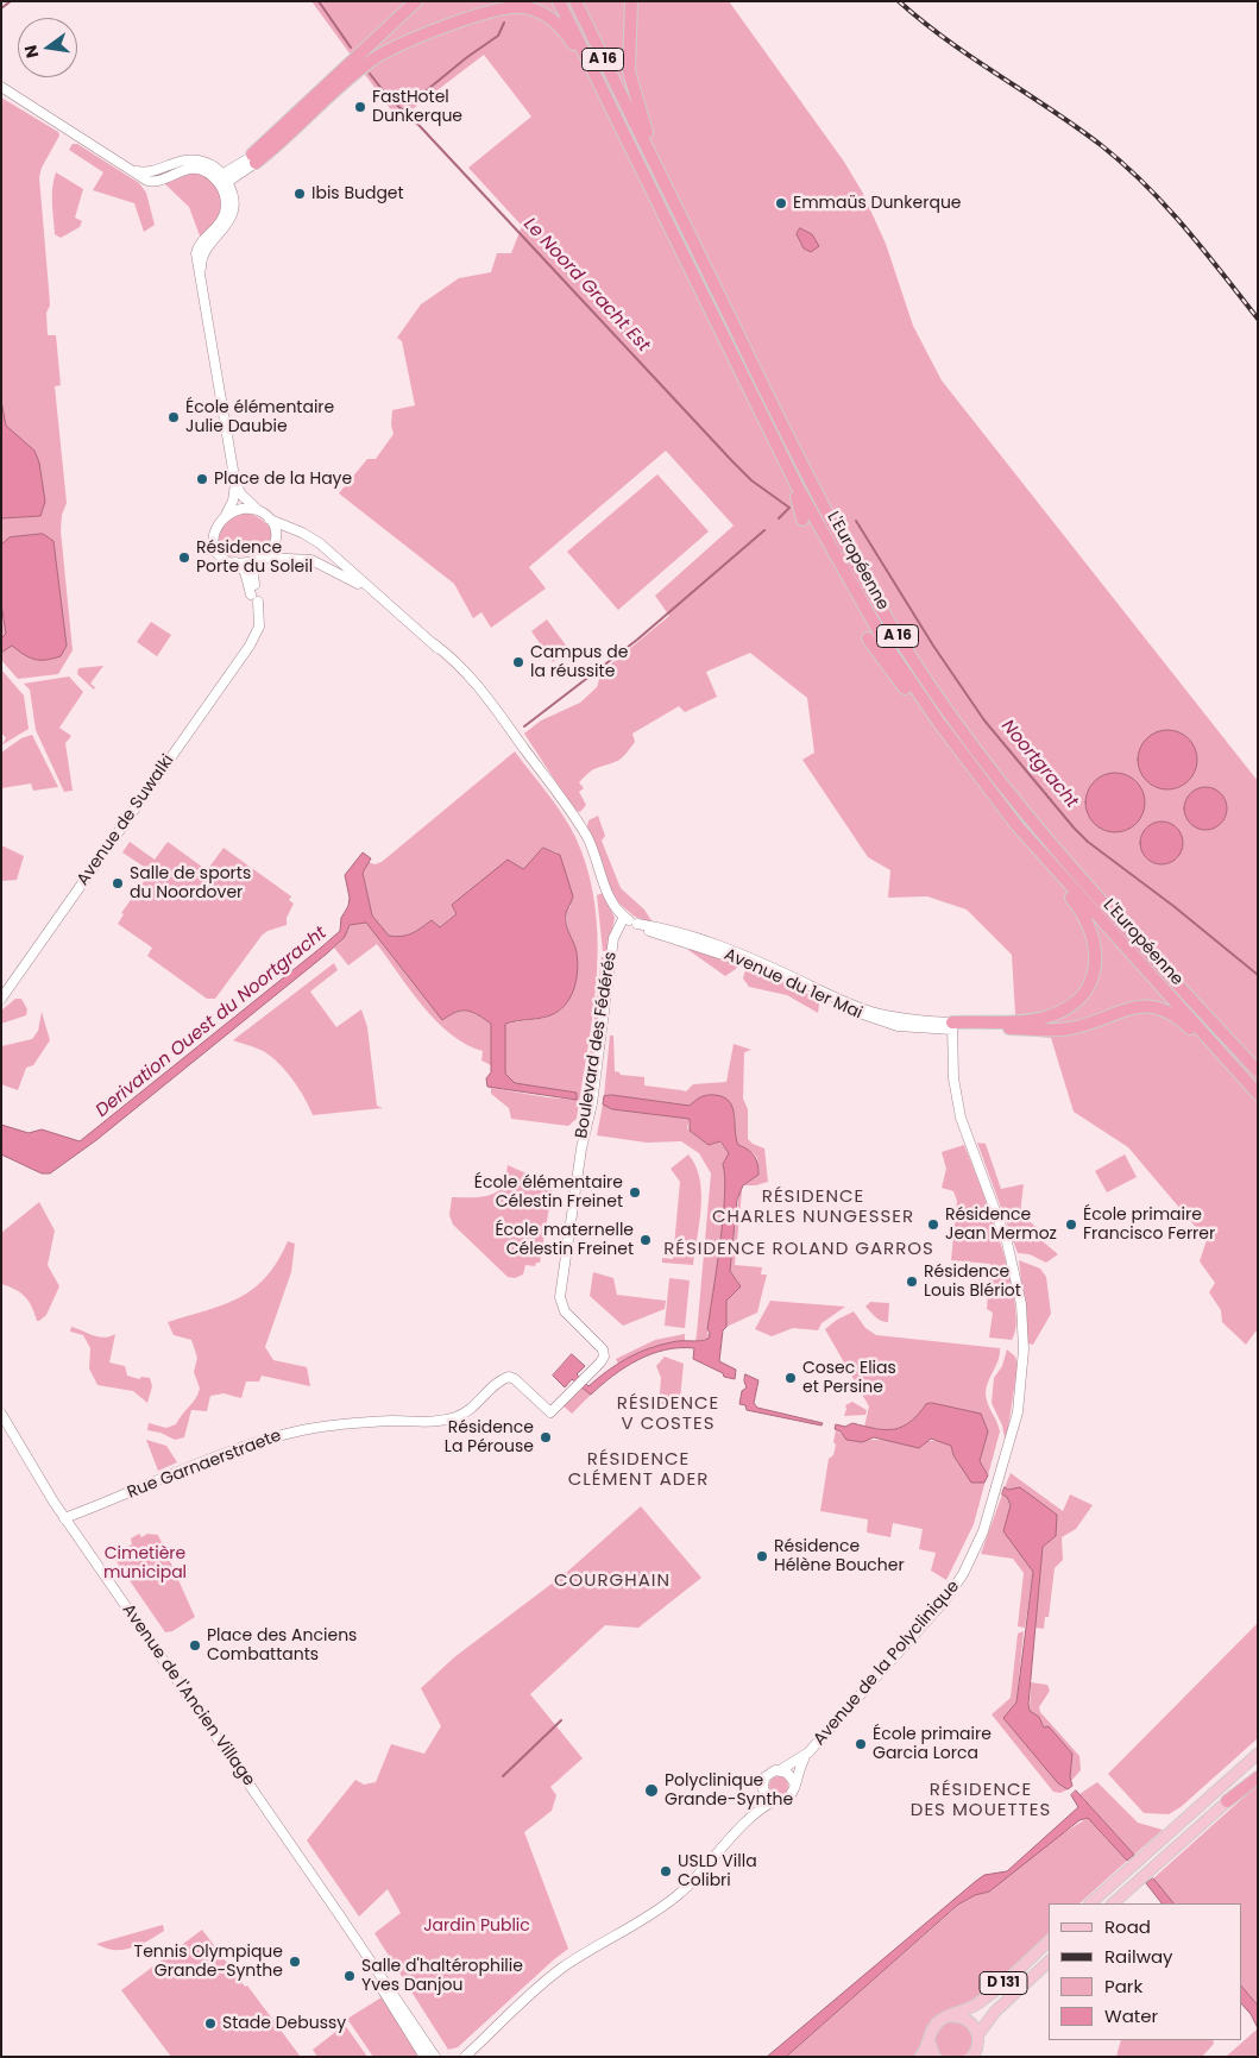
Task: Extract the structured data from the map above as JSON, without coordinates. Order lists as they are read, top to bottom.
{
  "streets": {
    "highway": ["A 16", "L'Européenne"],
    "main road": ["D 131"],
    "street": [
      "Avenue de Suwalki",
      "Avenue du 1er Mai",
      "Boulevard des Fédérés",
      "Rue Garnaerstraete",
      "Avenue de la Polyclinique",
      "Avenue de l'Ancien Village"
    ]
  },
  "crossings": [
    ["A 16", "L'Européenne"],
    ["Avenue du 1er Mai", "Boulevard des Fédérés"],
    ["Avenue du 1er Mai", "Avenue de la Polyclinique"],
    ["Boulevard des Fédérés", "Rue Garnaerstraete"],
    ["Rue Garnaerstraete", "Avenue de l'Ancien Village"]
  ],
  "districts": [
    "RÉSIDENCE CHARLES NUNGESSER",
    "RÉSIDENCE ROLAND GARROS",
    "RÉSIDENCE V COSTES",
    "RÉSIDENCE CLÉMENT ADER",
    "COURGHAIN",
    "RÉSIDENCE DES MOUETTES"
  ],
  "water": ["Le Noord Gracht Est", "Noortgracht", "Derivation Ouest du Noortgracht"],
  "parks": ["Cimetière municipal", "Jardin Public"],
  "places": [
    "FastHotel Dunkerque",
    "Ibis Budget",
    "Emmaüs Dunkerque",
    "École élémentaire Julie Daubie",
    "Place de la Haye",
    "Résidence Porte du Soleil",
    "Campus de la réussite",
    "Salle de sports du Noordover",
    "École élémentaire Célestin Freinet",
    "Résidence Jean Mermoz",
    "École primaire Francisco Ferrer",
    "École maternelle Célestin Freinet",
    "Résidence Louis Blériot",
    "Cosec Elias et Persine",
    "Résidence La Pérouse",
    "Résidence Hélène Boucher",
    "Place des Anciens Combattants",
    "École primaire Garcia Lorca",
    "Polyclinique Grande-Synthe",
    "USLD Villa Colibri",
    "Tennis Olympique Grande-Synthe",
    "Salle d'haltérophilie Yves Danjou",
    "Stade Debussy"
  ],
  "legend": [
    "Road",
    "Railway",
    "Park",
    "Water"
  ],
  "north": "left"
}
